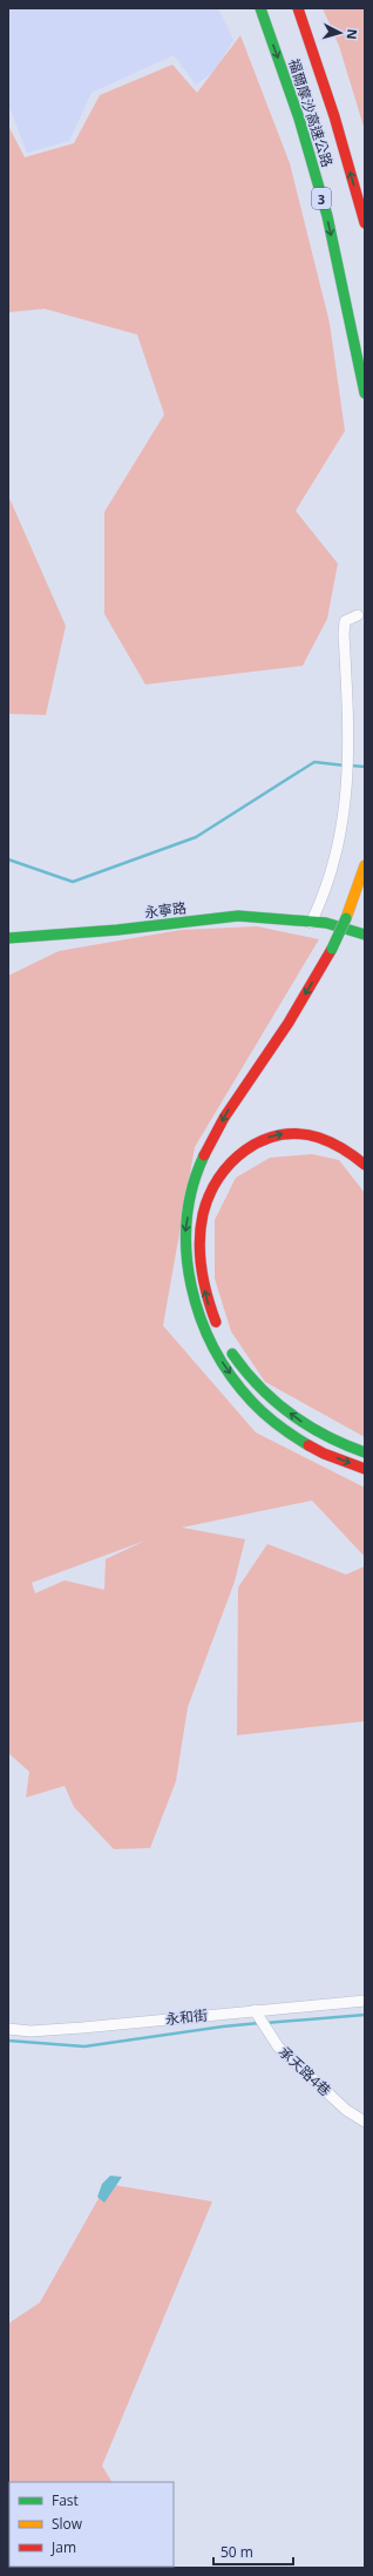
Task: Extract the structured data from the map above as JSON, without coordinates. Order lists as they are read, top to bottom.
{
  "streets": {
    "main road": ["福爾摩沙高速公路", "3", "永寧路"],
    "street": ["永和街", "承天路4巷"]
  },
  "crossings": [
    ["永和街", "承天路4巷"]
  ],
  "legend": ["Fast", "Slow", "Jam"],
  "scale_bar": "50 m",
  "north": "right"
}
